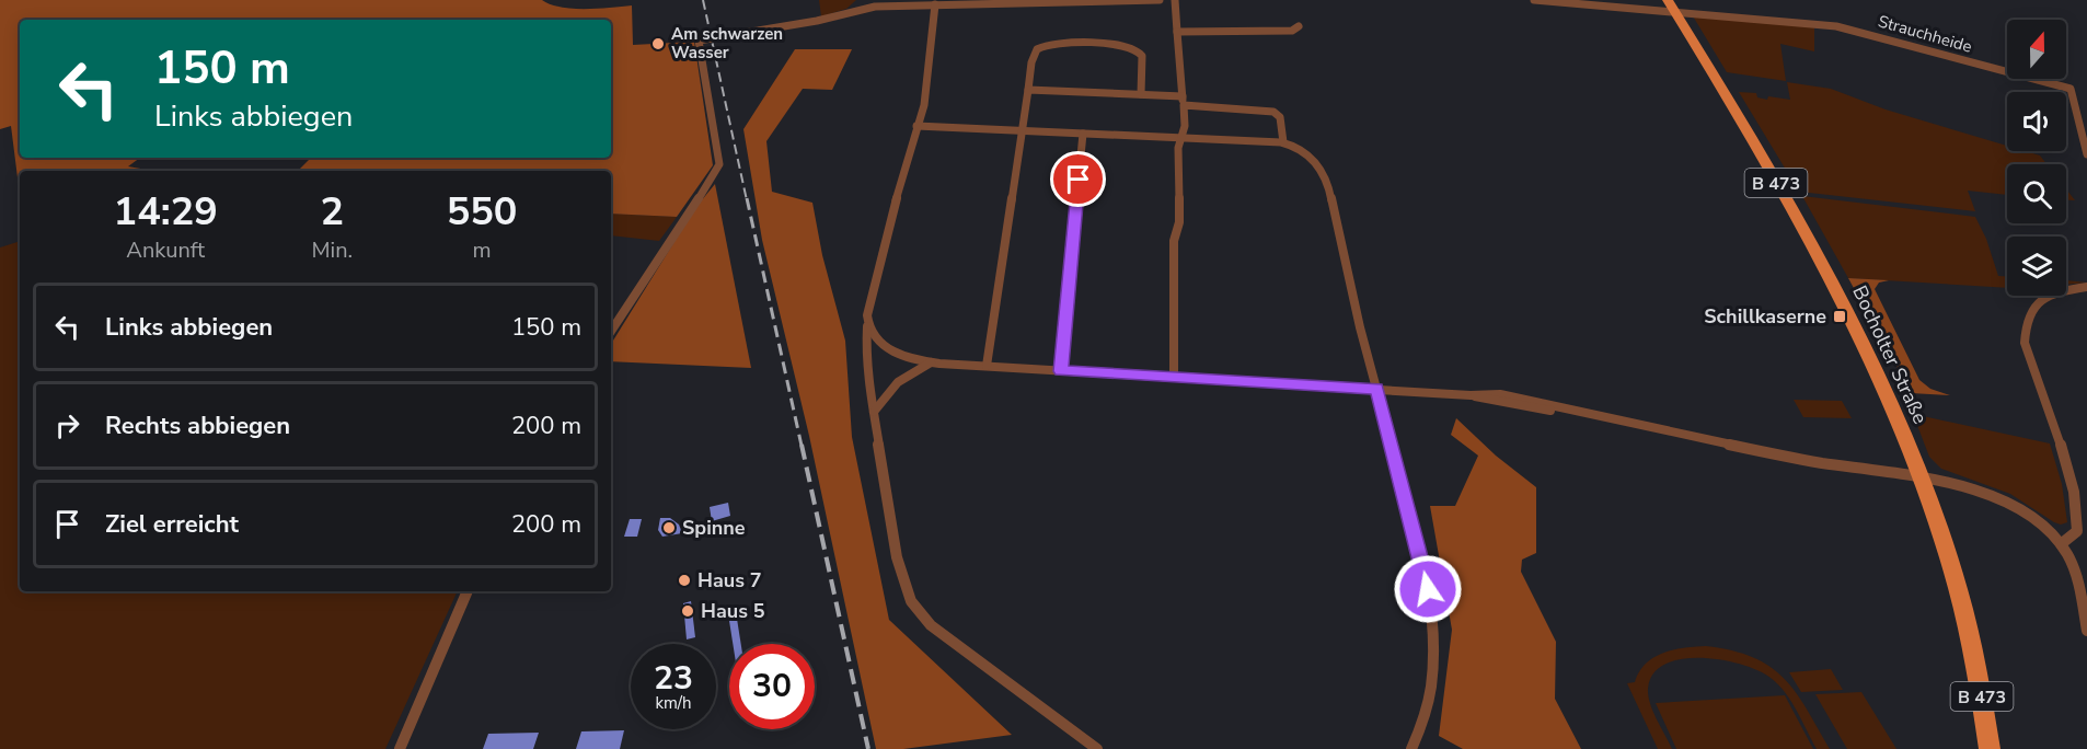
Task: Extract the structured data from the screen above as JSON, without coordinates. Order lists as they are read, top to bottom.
{
  "streets": {
    "main road": ["B 473", "Bocholter Straße"],
    "street": ["Strauchheide"]
  },
  "crossings": [
    ["Strauchheide", "Bocholter Straße"]
  ],
  "places": {
    "other": [
      "Am schwarzen Wasser",
      "Spinne",
      "Haus 7",
      "Haus 5"
    ],
    "transit": ["Schillkaserne"]
  },
  "north": "top",
  "page": {
    "turn": ["150 m", "Links abbiegen"],
    "eta": [
      "14:29",
      "Ankunft",
      "2",
      "Min.",
      "550",
      "m"
    ],
    "list": [
      {
        "name": "Links abbiegen",
        "value": "150 m"
      },
      {
        "name": "Rechts abbiegen",
        "value": "200 m"
      },
      {
        "name": "Ziel erreicht",
        "value": "200 m"
      }
    ],
    "speed": "23 km/h",
    "limit": "30"
  }
}
